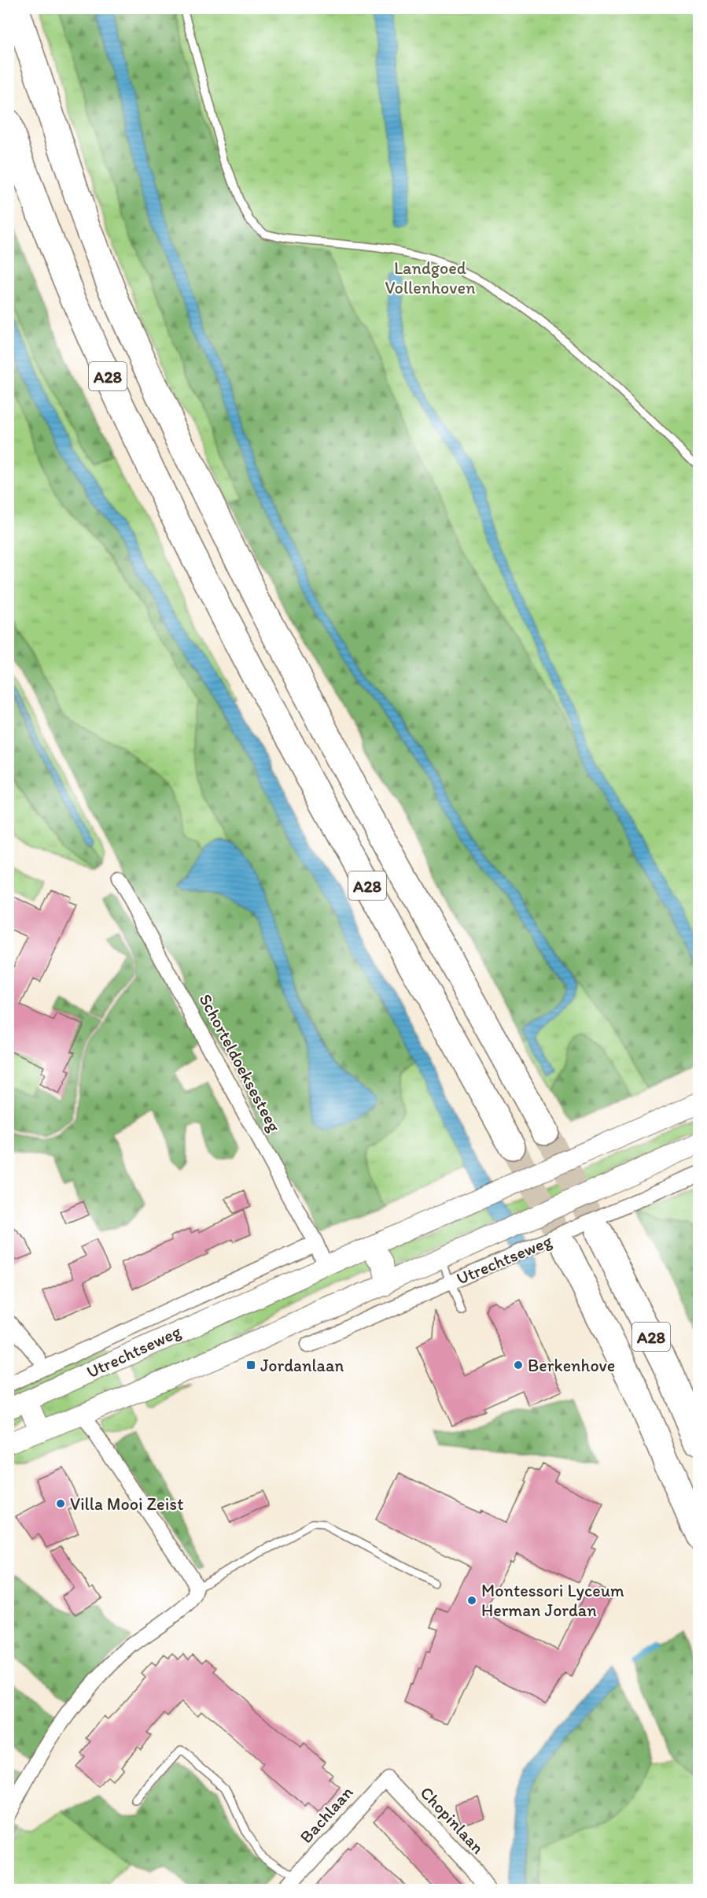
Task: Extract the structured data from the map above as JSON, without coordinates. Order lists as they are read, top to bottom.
{
  "streets": {
    "highway": ["A28"],
    "main road": ["Utrechtseweg"],
    "street": ["Schorteldoeksesteeg", "Bachlaan", "Chopinlaan"]
  },
  "crossings": [
    ["Schorteldoeksesteeg", "Utrechtseweg"],
    ["Bachlaan", "Chopinlaan"]
  ],
  "parks": ["Landgoed Vollenhoven"],
  "places": {
    "transit": ["Jordanlaan"],
    "other": ["Berkenhove", "Villa Mooi Zeist", "Montessori Lyceum Herman Jordan"]
  }
}
